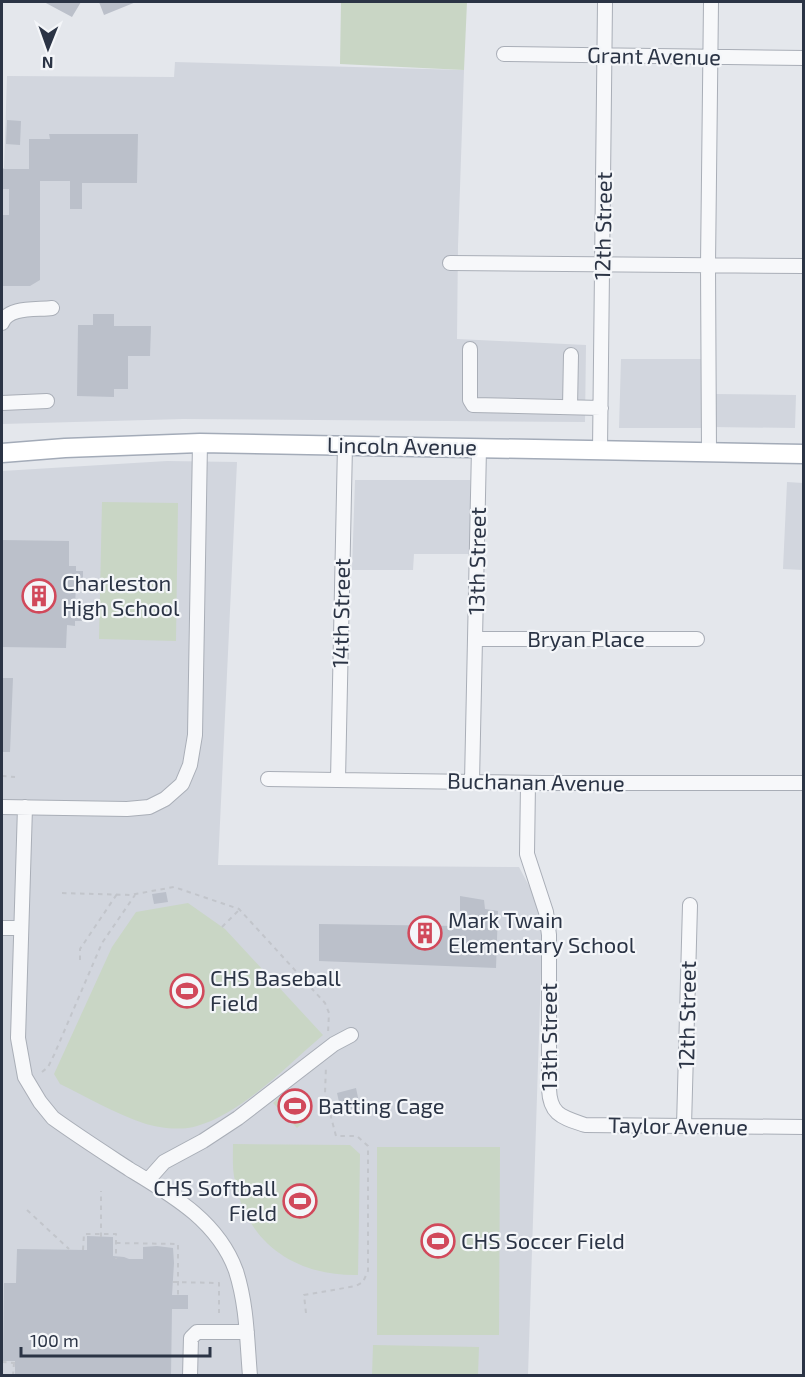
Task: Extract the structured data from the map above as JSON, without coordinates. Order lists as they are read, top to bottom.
{
  "streets": {
    "main road": ["Lincoln Avenue"],
    "street": [
      "Grant Avenue",
      "12th Street",
      "13th Street",
      "14th Street",
      "Bryan Place",
      "Buchanan Avenue",
      "Taylor Avenue"
    ]
  },
  "crossings": [
    ["Grant Avenue", "12th Street"],
    ["12th Street", "Lincoln Avenue"],
    ["12th Street", "Taylor Avenue"],
    ["Lincoln Avenue", "13th Street"],
    ["Lincoln Avenue", "14th Street"],
    ["13th Street", "Bryan Place"],
    ["13th Street", "Buchanan Avenue"],
    ["13th Street", "Taylor Avenue"],
    ["14th Street", "Buchanan Avenue"]
  ],
  "places": {
    "building": ["Charleston High School", "Mark Twain Elementary School"],
    "sports": [
      "CHS Baseball Field",
      "Batting Cage",
      "CHS Softball Field",
      "CHS Soccer Field"
    ]
  },
  "scale_bar": "100 m",
  "north": "bottom"
}
